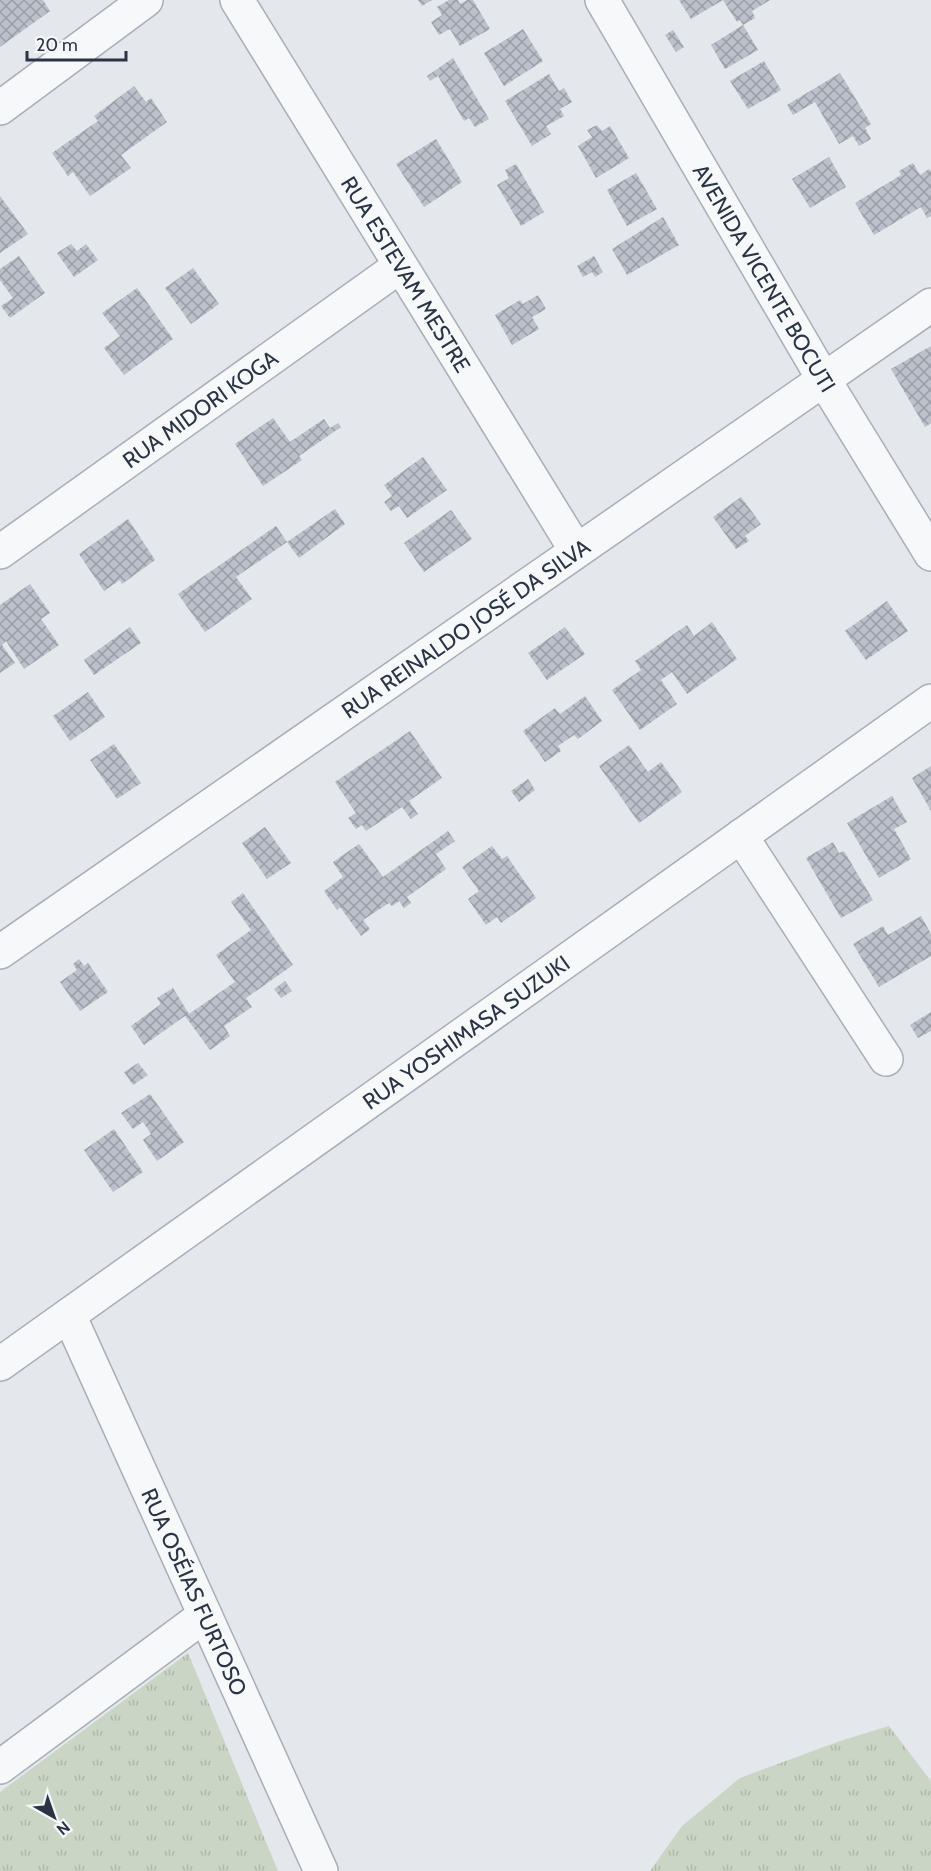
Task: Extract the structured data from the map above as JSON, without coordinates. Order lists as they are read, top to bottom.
{
  "streets": {
    "street": [
      "RUA ESTEVAM MESTRE",
      "AVENIDA VICENTE BOCUTI",
      "RUA MIDORI KOGA",
      "RUA REINALDO JOSÉ DA SILVA",
      "RUA YOSHIMASA SUZUKI",
      "RUA OSÉIAS FURTOSO"
    ]
  },
  "crossings": [
    ["RUA ESTEVAM MESTRE", "RUA MIDORI KOGA"],
    ["RUA ESTEVAM MESTRE", "RUA REINALDO JOSÉ DA SILVA"],
    ["AVENIDA VICENTE BOCUTI", "RUA REINALDO JOSÉ DA SILVA"],
    ["RUA YOSHIMASA SUZUKI", "RUA OSÉIAS FURTOSO"]
  ],
  "scale_bar": "20 m",
  "north": "bottom right"
}
